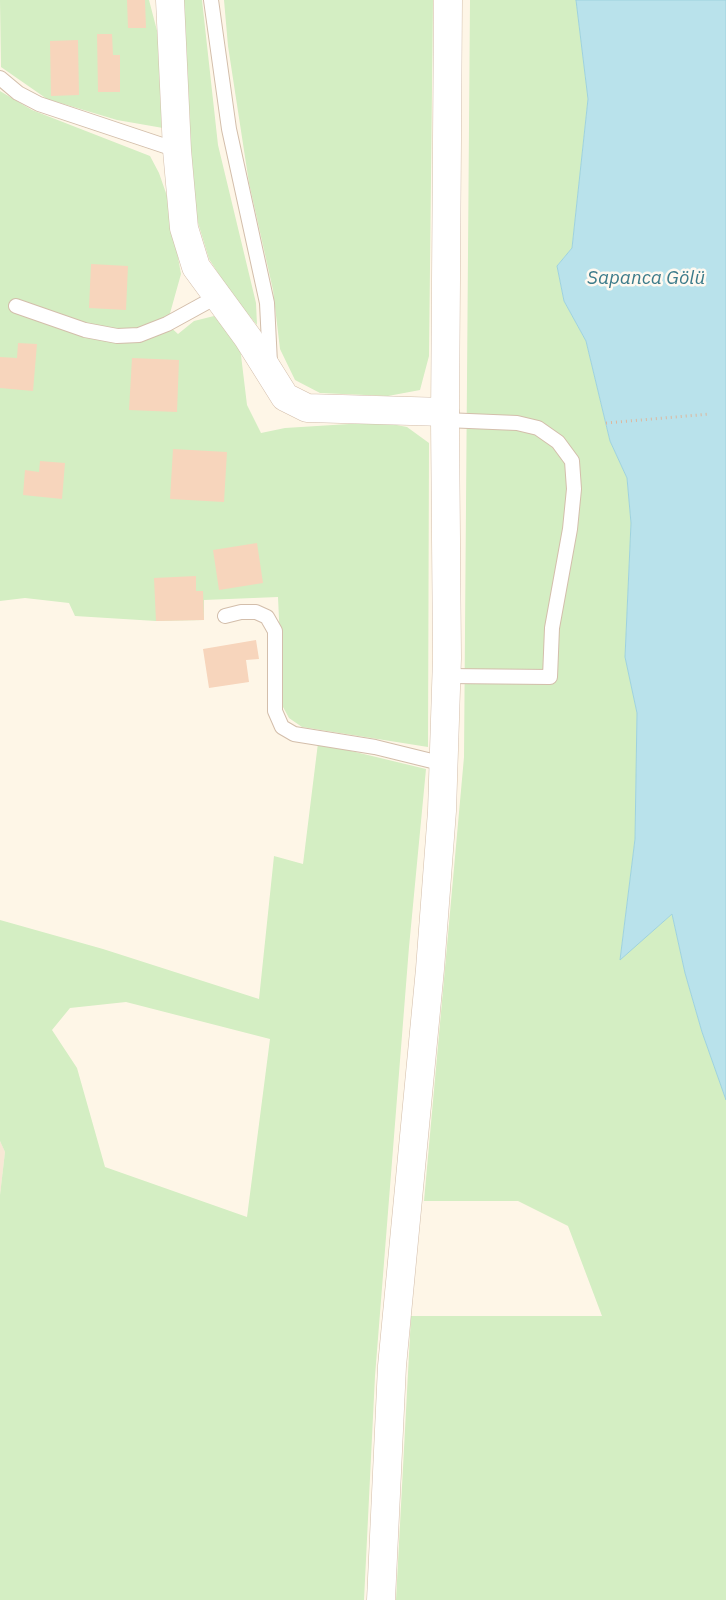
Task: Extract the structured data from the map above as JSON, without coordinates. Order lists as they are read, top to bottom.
{
  "water": ["Sapanca Gölü"]
}
